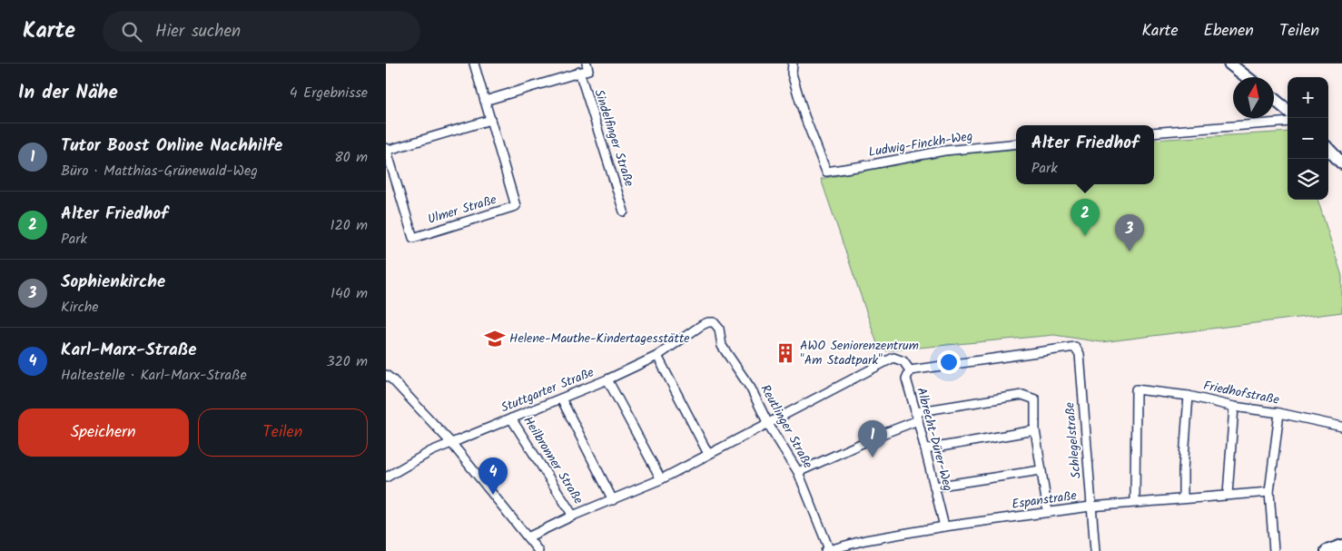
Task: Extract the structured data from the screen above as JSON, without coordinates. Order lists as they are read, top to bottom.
{
  "streets": {
    "street": [
      "Sindelfinger Straße",
      "Ludwig-Finckh-Weg",
      "Ulmer Straße",
      "Stuttgarter Straße",
      "Friedhofstraße",
      "Reutlinger Straße",
      "Albrecht-Dürer-Weg",
      "Schlegelstraße",
      "Heilbronner Straße",
      "Espanstraße"
    ]
  },
  "crossings": [
    ["Stuttgarter Straße", "Reutlinger Straße"],
    ["Stuttgarter Straße", "Heilbronner Straße"],
    ["Friedhofstraße", "Espanstraße"],
    ["Reutlinger Straße", "Heilbronner Straße"],
    ["Reutlinger Straße", "Espanstraße"],
    ["Albrecht-Dürer-Weg", "Schlegelstraße"],
    ["Albrecht-Dürer-Weg", "Heilbronner Straße"],
    ["Albrecht-Dürer-Weg", "Espanstraße"],
    ["Schlegelstraße", "Espanstraße"]
  ],
  "places": {
    "school or university": ["Helene-Mauthe-Kindertagesstätte"],
    "building": ["AWO Seniorenzentrum \"Am Stadtpark\""]
  },
  "north": "top",
  "page": {
    "header": "Karte",
    "search": "Hier suchen",
    "nav": ["Karte", "Ebenen", "Teilen"],
    "heading": ["In der Nähe", "4 Ergebnisse"],
    "map_buttons": ["+", "−"],
    "list": [
      {
        "mark": "1",
        "name": "Tutor Boost Online Nachhilfe",
        "note": "Büro · Matthias-Grünewald-Weg",
        "value": "80 m"
      },
      {
        "mark": "2",
        "name": "Alter Friedhof",
        "note": "Park",
        "value": "120 m"
      },
      {
        "mark": "3",
        "name": "Sophienkirche",
        "note": "Kirche",
        "value": "140 m"
      },
      {
        "mark": "4",
        "name": "Karl-Marx-Straße",
        "note": "Haltestelle · Karl-Marx-Straße",
        "value": "320 m"
      }
    ],
    "popup": ["Alter Friedhof", "Park"],
    "pins": [
      "2",
      "3",
      "1",
      "4"
    ],
    "buttons": ["Speichern", "Teilen"]
  }
}
